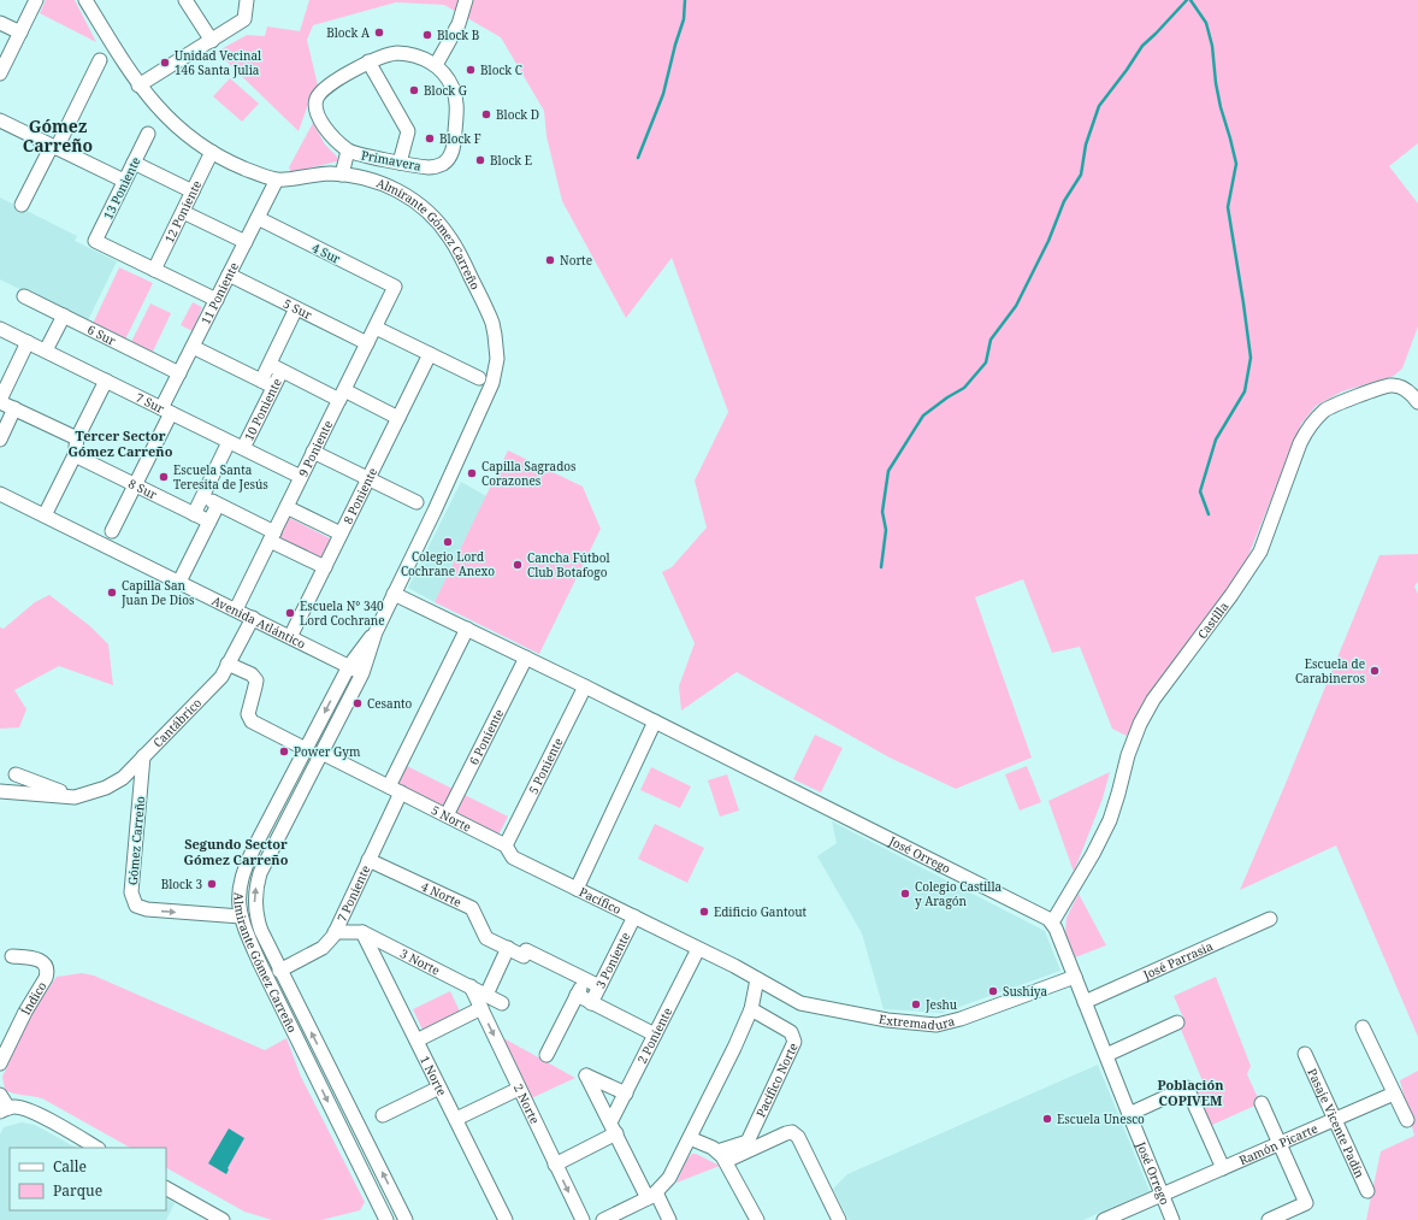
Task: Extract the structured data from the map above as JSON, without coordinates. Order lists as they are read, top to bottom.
{
  "streets": {
    "street": [
      "Primavera",
      "13 Poniente",
      "12 Poniente",
      "Almirante Gómez Carreño",
      "4 Sur",
      "11 Poniente",
      "5 Sur",
      "6 Sur",
      "7 Sur",
      "10 Poniente",
      "9 Poniente",
      "8 Sur",
      "8 Poniente",
      "Castilla",
      "Avenida Atlántico",
      "Cantábrico",
      "6 Poniente",
      "5 Poniente",
      "5 Norte",
      "Gómez Carreño",
      "José Orrego",
      "7 Poniente",
      "4 Norte",
      "Pacífico",
      "3 Poniente",
      "José Parrasia",
      "3 Norte",
      "Índico",
      "Extremadura",
      "2 Poniente",
      "1 Norte",
      "Pacífico Norte",
      "2 Norte",
      "Pasaje Vicente Padín",
      "Ramón Picarte"
    ]
  },
  "crossings": [
    ["Primavera", "Almirante Gómez Carreño"],
    ["13 Poniente", "12 Poniente"],
    ["12 Poniente", "Almirante Gómez Carreño"],
    ["Almirante Gómez Carreño", "11 Poniente"],
    ["Almirante Gómez Carreño", "Avenida Atlántico"],
    ["Almirante Gómez Carreño", "5 Norte"],
    ["Almirante Gómez Carreño", "Gómez Carreño"],
    ["Almirante Gómez Carreño", "7 Poniente"],
    ["4 Sur", "11 Poniente"],
    ["4 Sur", "9 Poniente"],
    ["11 Poniente", "5 Sur"],
    ["11 Poniente", "6 Sur"],
    ["11 Poniente", "7 Sur"],
    ["11 Poniente", "8 Sur"],
    ["5 Sur", "10 Poniente"],
    ["5 Sur", "9 Poniente"],
    ["7 Sur", "10 Poniente"],
    ["7 Sur", "9 Poniente"],
    ["10 Poniente", "8 Sur"],
    ["9 Poniente", "Avenida Atlántico"],
    ["8 Poniente", "Avenida Atlántico"],
    ["Castilla", "José Orrego"],
    ["Avenida Atlántico", "Cantábrico"],
    ["Cantábrico", "Gómez Carreño"],
    ["6 Poniente", "5 Norte"],
    ["5 Poniente", "5 Norte"],
    ["5 Norte", "7 Poniente"],
    ["5 Norte", "Pacífico"],
    ["José Orrego", "Pacífico"],
    ["José Orrego", "José Parrasia"],
    ["José Orrego", "Extremadura"],
    ["José Orrego", "Ramón Picarte"],
    ["7 Poniente", "4 Norte"],
    ["7 Poniente", "3 Norte"],
    ["4 Norte", "3 Poniente"],
    ["Pacífico", "3 Poniente"],
    ["Pacífico", "Extremadura"],
    ["Pacífico", "2 Poniente"],
    ["3 Norte", "1 Norte"],
    ["3 Norte", "2 Norte"],
    ["Pasaje Vicente Padín", "Ramón Picarte"]
  ],
  "districts": [
    "Gómez Carreño",
    "Tercer Sector Gómez Carreño",
    "Segundo Sector Gómez Carreño",
    "Población COPIVEM"
  ],
  "places": [
    "Block A",
    "Block B",
    "Unidad Vecinal 146 Santa Julia",
    "Block C",
    "Block G",
    "Block D",
    "Block F",
    "Block E",
    "Norte",
    "Capilla Sagrados Corazones",
    "Escuela Santa Teresita de Jesús",
    "Colegio Lord Cochrane Anexo",
    "Cancha Fútbol Club Botafogo",
    "Capilla San Juan De Dios",
    "Escuela N° 340 Lord Cochrane",
    "Escuela de Carabineros",
    "Cesanto",
    "Power Gym",
    "Block 3",
    "Colegio Castilla y Aragón",
    "Edificio Gantout",
    "Sushiya",
    "Jeshu",
    "Escuela Unesco"
  ],
  "legend": ["Calle", "Parque"]
}
